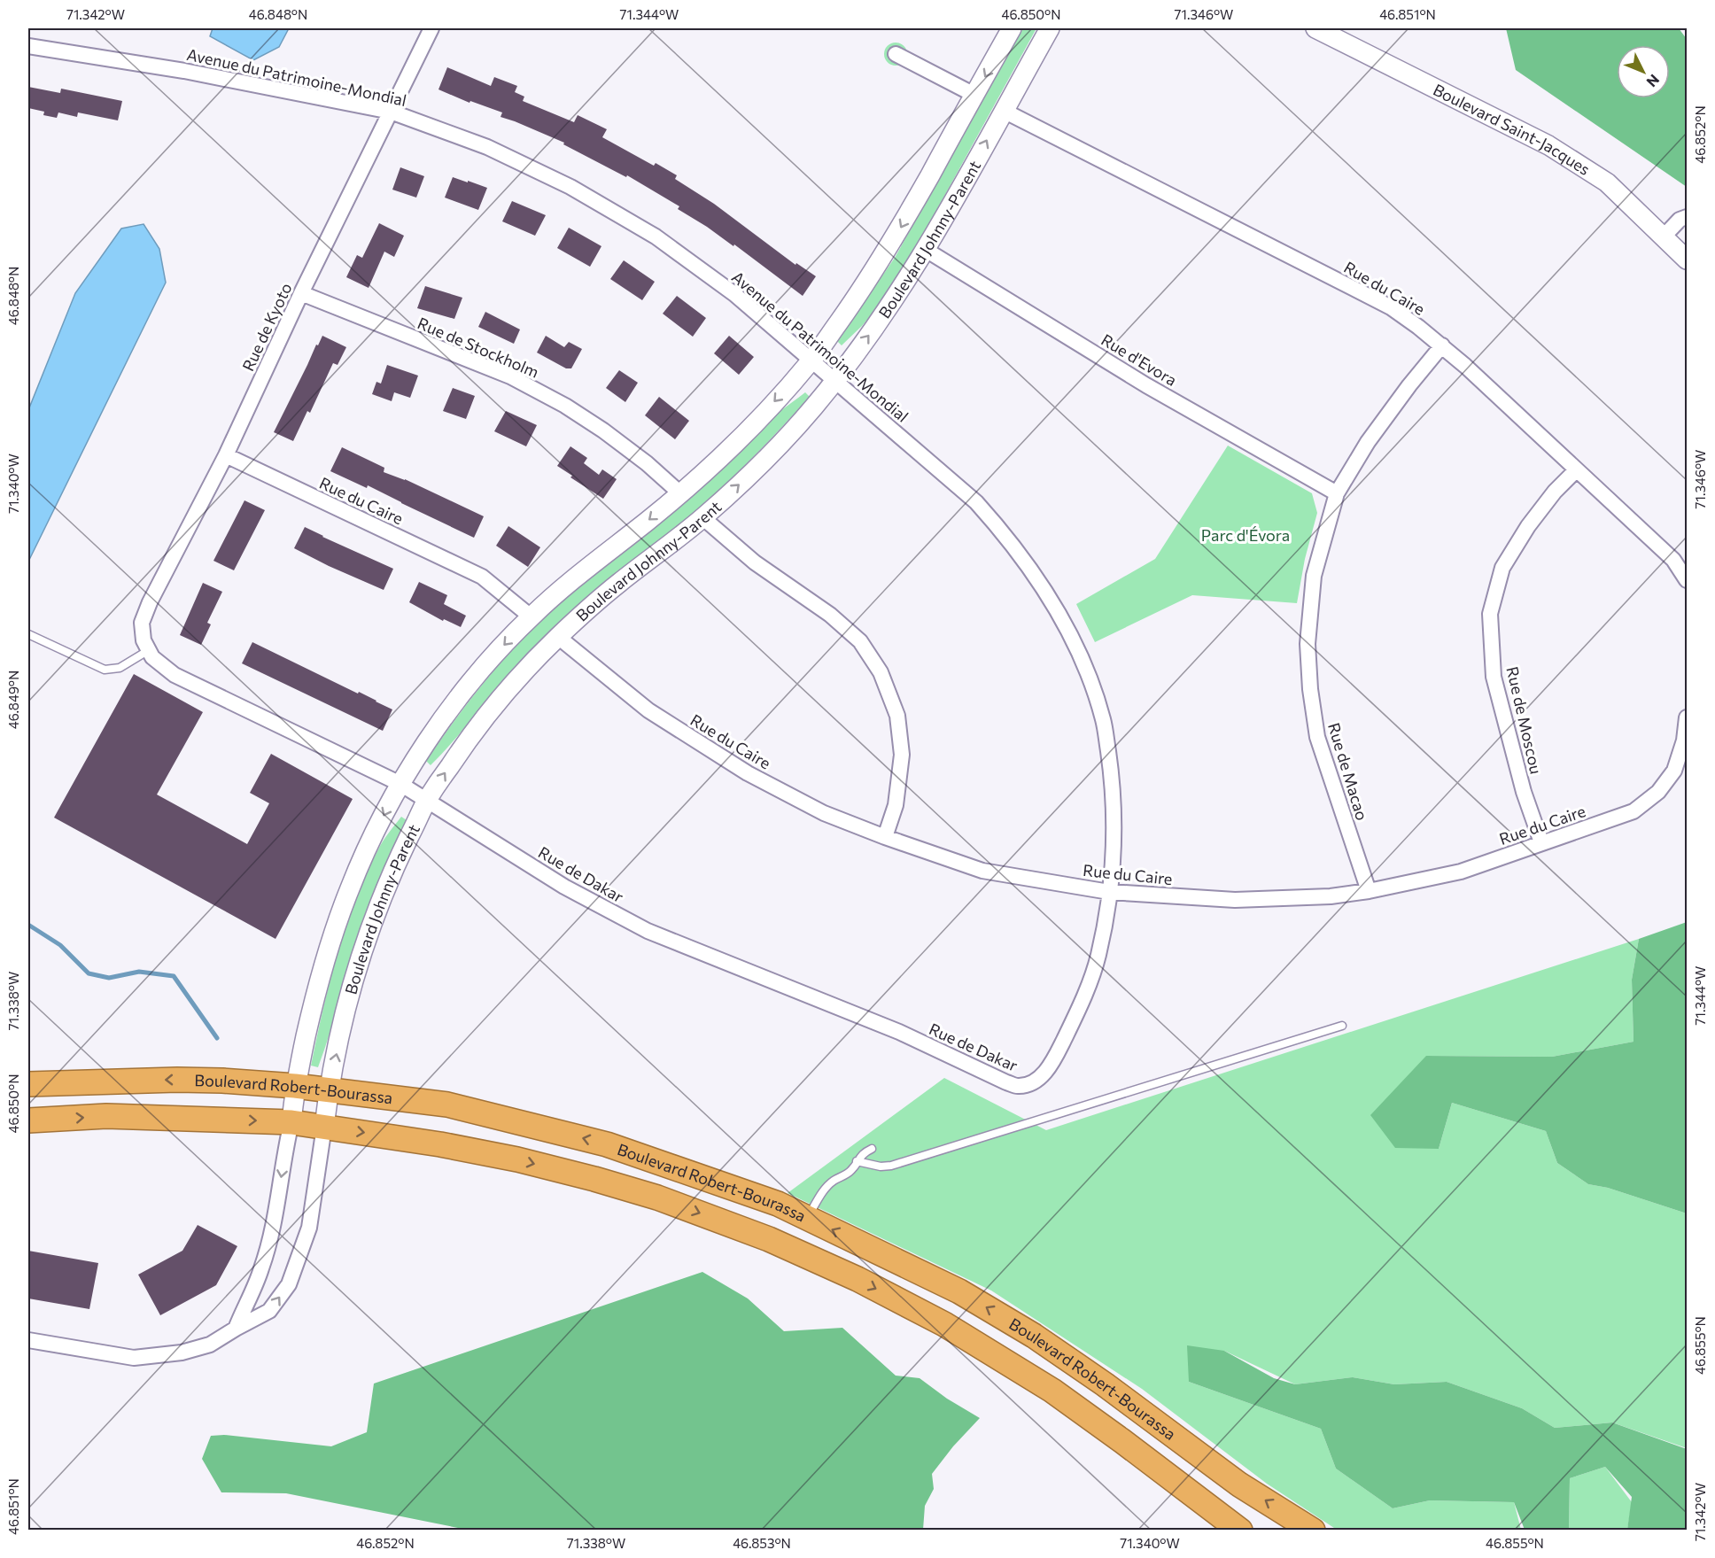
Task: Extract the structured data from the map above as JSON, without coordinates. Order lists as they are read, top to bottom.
{
  "streets": {
    "highway": ["Boulevard Robert-Bourassa"],
    "street": [
      "Avenue du Patrimoine-Mondial",
      "Boulevard Saint-Jacques",
      "Boulevard Johnny-Parent",
      "Rue du Caire",
      "Rue de Kyoto",
      "Rue de Stockholm",
      "Rue d'Evora",
      "Rue de Moscou",
      "Rue de Macao",
      "Rue de Dakar"
    ]
  },
  "crossings": [
    ["Avenue du Patrimoine-Mondial", "Boulevard Johnny-Parent"],
    ["Avenue du Patrimoine-Mondial", "Rue du Caire"],
    ["Avenue du Patrimoine-Mondial", "Rue de Kyoto"],
    ["Avenue du Patrimoine-Mondial", "Rue de Dakar"],
    ["Boulevard Johnny-Parent", "Rue du Caire"],
    ["Boulevard Johnny-Parent", "Rue de Stockholm"],
    ["Boulevard Johnny-Parent", "Rue d'Evora"],
    ["Boulevard Johnny-Parent", "Rue de Dakar"],
    ["Boulevard Johnny-Parent", "Boulevard Robert-Bourassa"],
    ["Rue du Caire", "Rue de Kyoto"],
    ["Rue du Caire", "Rue de Moscou"],
    ["Rue du Caire", "Rue de Macao"],
    ["Rue de Kyoto", "Rue de Stockholm"],
    ["Rue de Kyoto", "Rue de Dakar"],
    ["Rue d'Evora", "Rue de Macao"]
  ],
  "parks": ["Parc d'Évora"],
  "north": "bottom right",
  "coordinates": [
    "71.342°W",
    "46.848°N",
    "71.344°W",
    "46.850°N",
    "71.346°W",
    "46.851°N",
    "46.852°N",
    "71.340°W",
    "46.849°N",
    "71.338°W",
    "46.855°N",
    "46.853°N"
  ]
}
